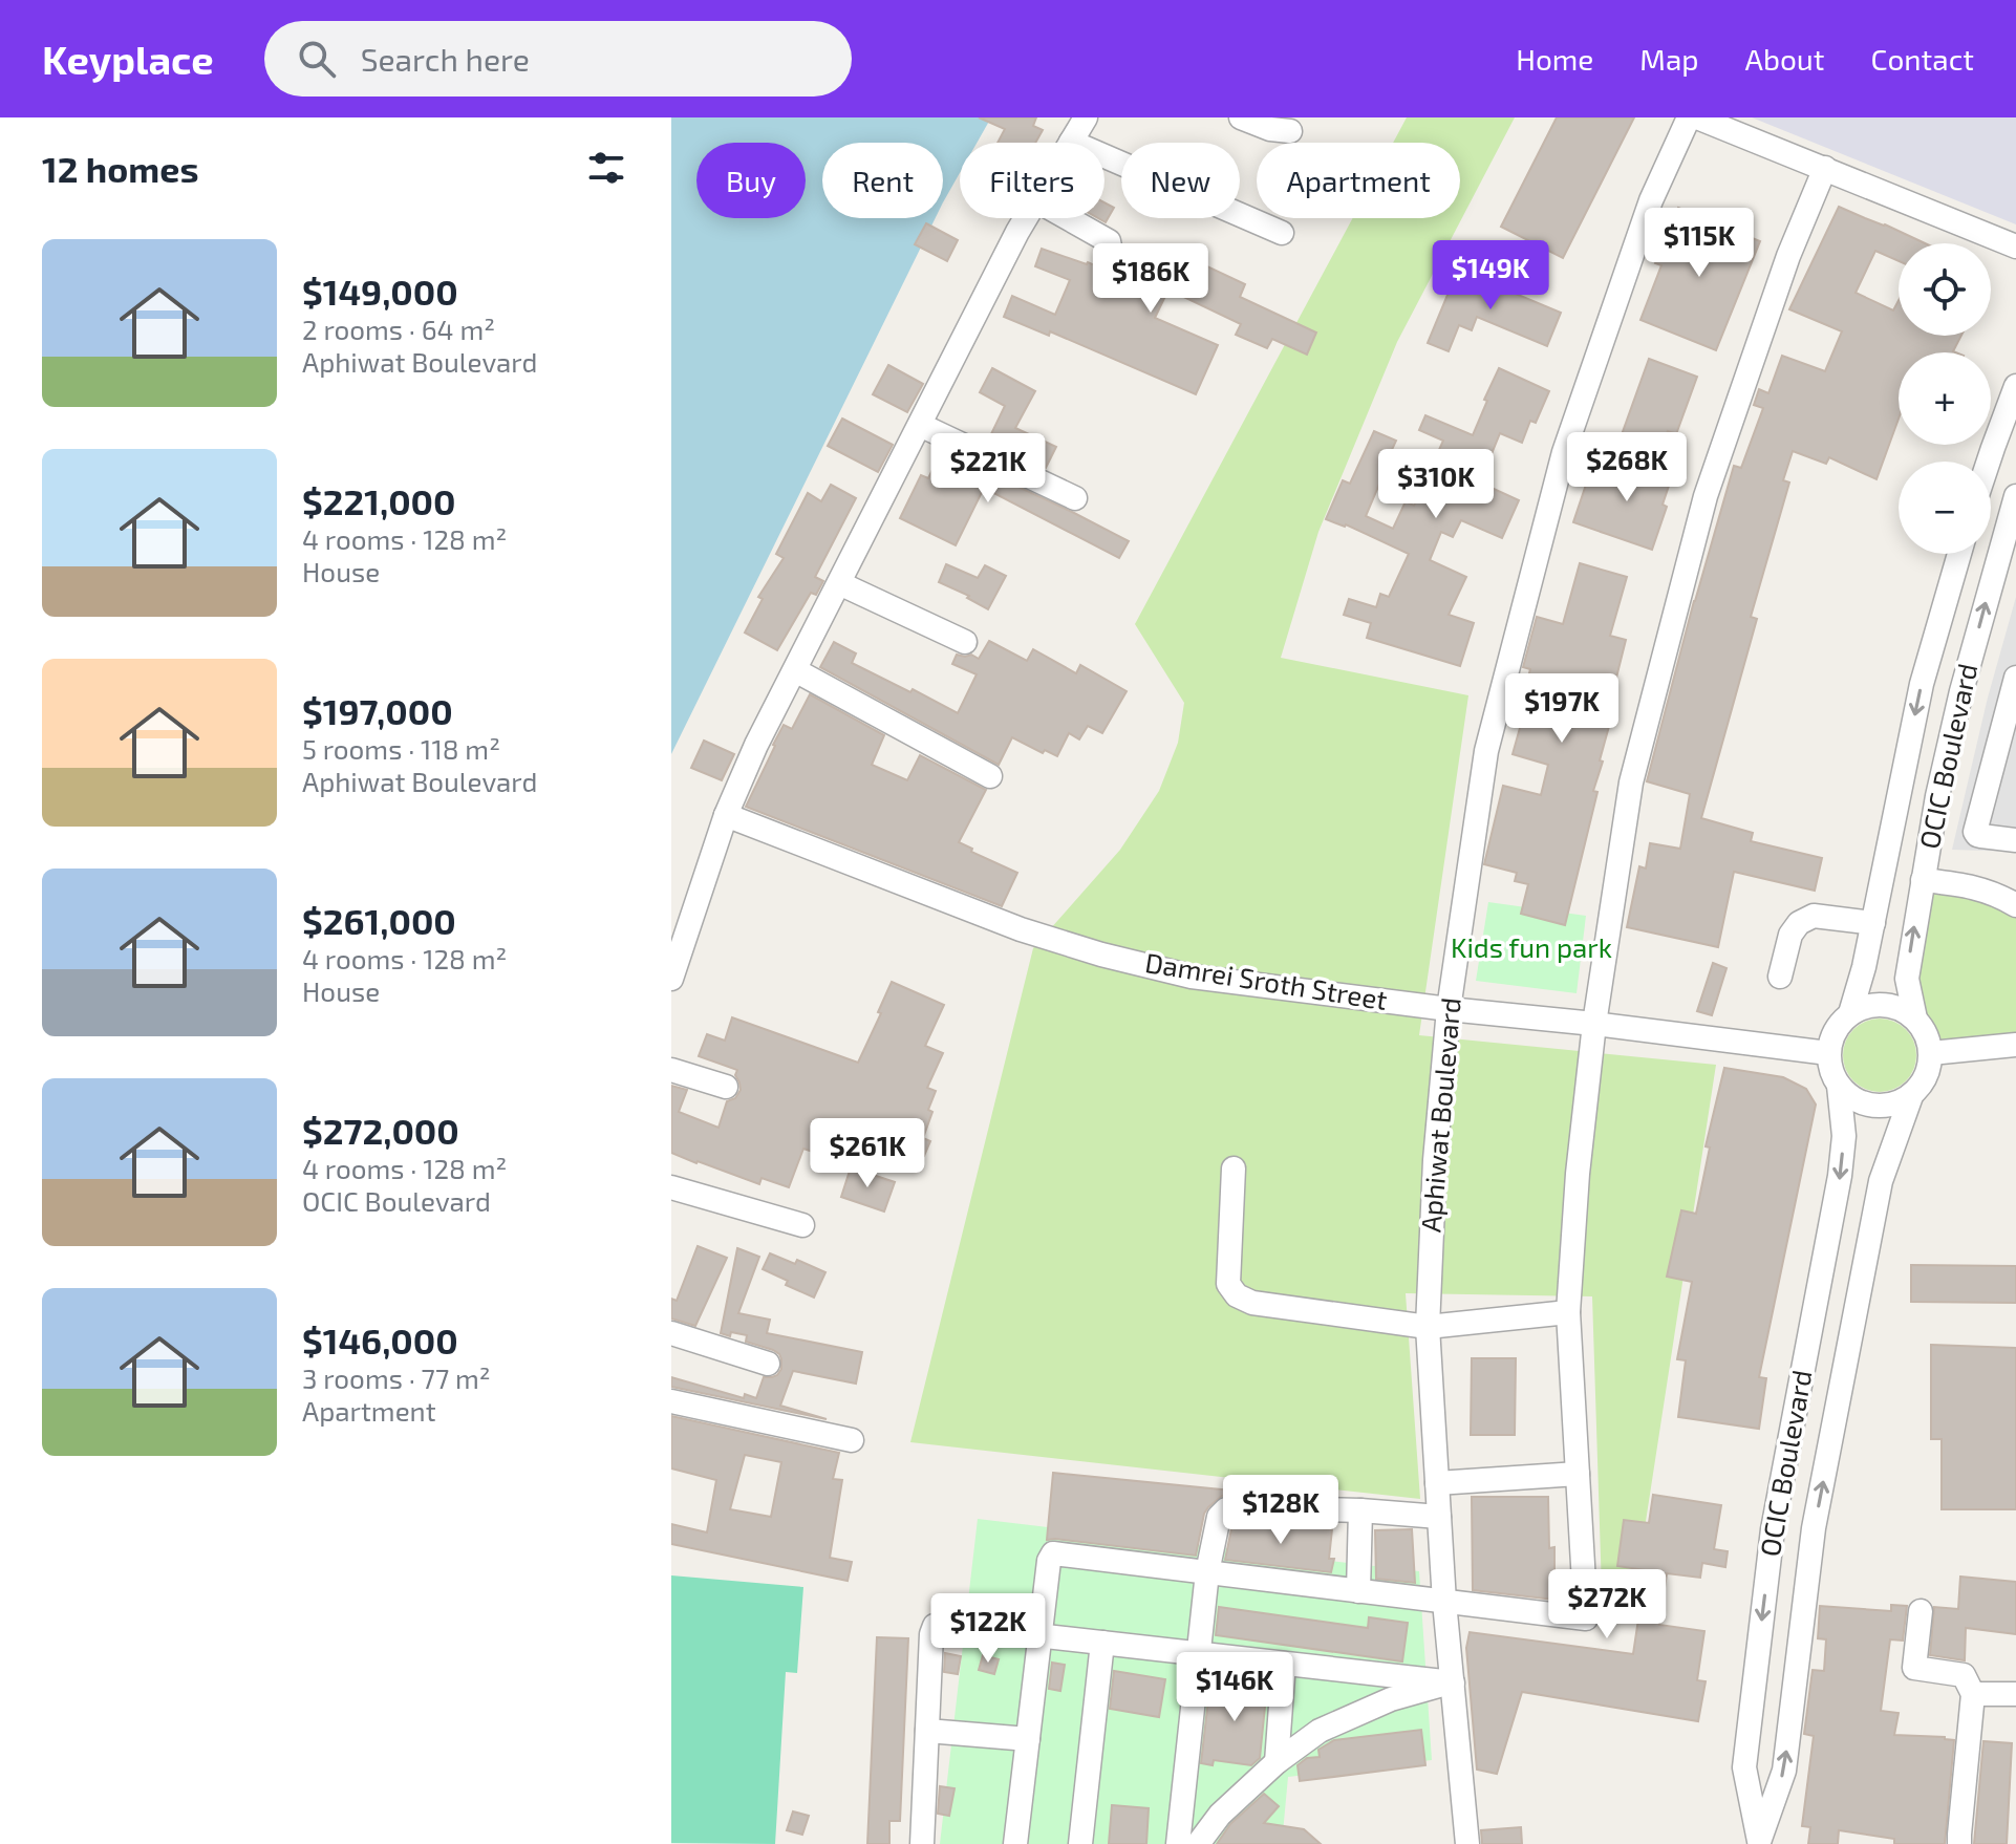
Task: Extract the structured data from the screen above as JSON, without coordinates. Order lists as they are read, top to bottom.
{
  "streets": {
    "street": ["OCIC Boulevard", "Damrei Sroth Street", "Aphiwat Boulevard"]
  },
  "crossings": [
    ["OCIC Boulevard", "Damrei Sroth Street"],
    ["Damrei Sroth Street", "Aphiwat Boulevard"]
  ],
  "parks": ["Kids fun park"],
  "page": {
    "header": "Keyplace",
    "search": "Search here",
    "nav": [
      "Home",
      "Map",
      "About",
      "Contact"
    ],
    "heading": "12 homes",
    "chip": [
      "Buy",
      "Rent",
      "Filters",
      "New",
      "Apartment"
    ],
    "price": [
      "$115K",
      "$149K",
      "$186K",
      "$268K",
      "$221K",
      "$310K",
      "$197K",
      "$261K",
      "$128K",
      "$272K",
      "$122K",
      "$146K"
    ],
    "list": [
      {
        "name": "$149,000",
        "note": "2 rooms · 64 m² · Aphiwat Boulevard"
      },
      {
        "name": "$221,000",
        "note": "4 rooms · 128 m² · House"
      },
      {
        "name": "$197,000",
        "note": "5 rooms · 118 m² · Aphiwat Boulevard"
      },
      {
        "name": "$261,000",
        "note": "4 rooms · 128 m² · House"
      },
      {
        "name": "$272,000",
        "note": "4 rooms · 128 m² · OCIC Boulevard"
      },
      {
        "name": "$146,000",
        "note": "3 rooms · 77 m² · Apartment"
      }
    ],
    "map_buttons": ["+", "−"]
  }
}
